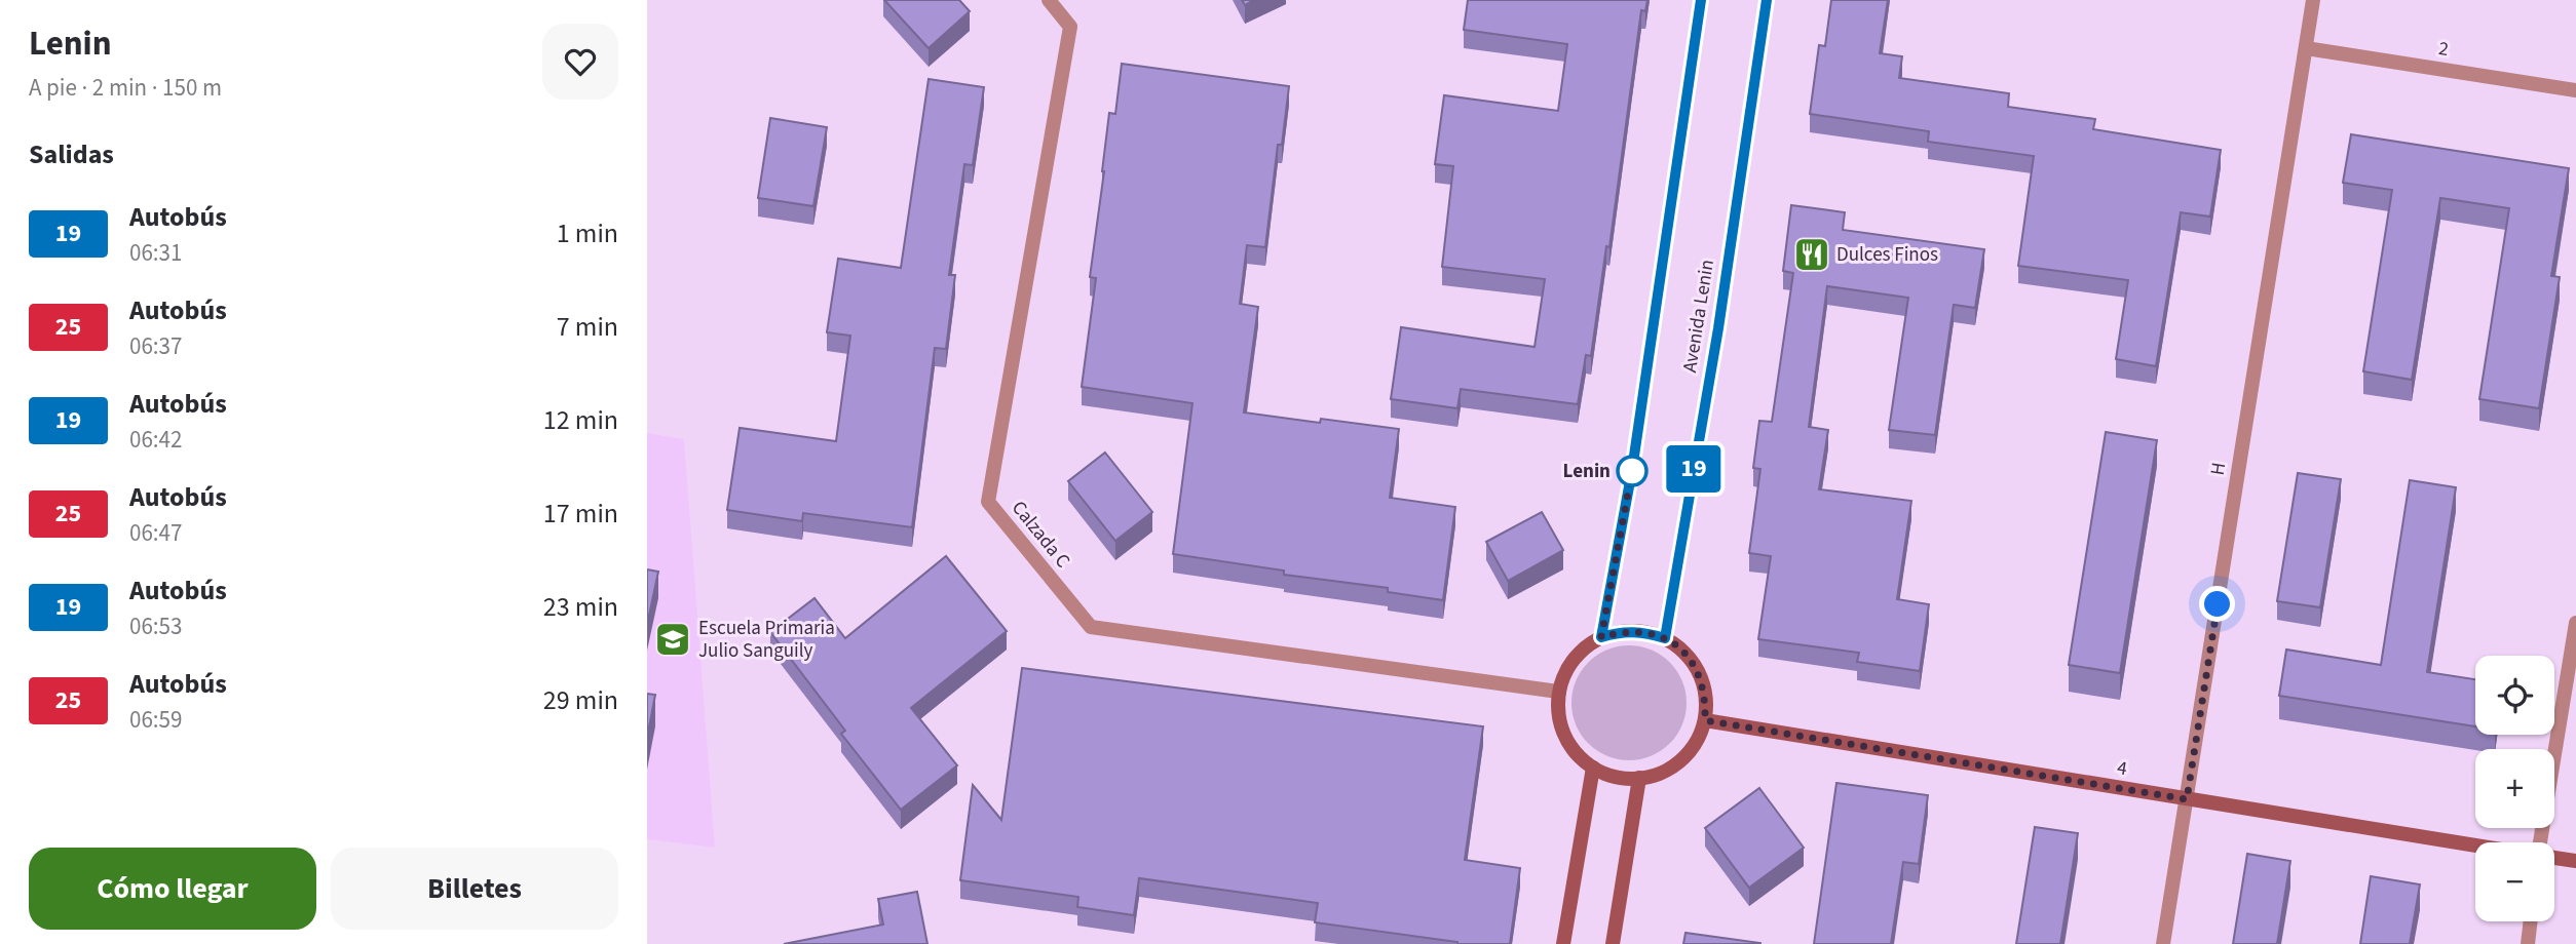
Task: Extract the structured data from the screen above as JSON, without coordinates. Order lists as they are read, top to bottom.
{
  "streets": {
    "street": [
      "2",
      "Avenida Lenin",
      "H",
      "Calzada C",
      "4"
    ]
  },
  "crossings": [
    ["2", "H"],
    ["Avenida Lenin", "Calzada C"],
    ["Avenida Lenin", "4"],
    ["H", "4"],
    ["Calzada C", "4"]
  ],
  "places": {
    "restaurant": ["Dulces Finos"],
    "other": ["Lenin"],
    "school or university": ["Escuela Primaria Julio Sanguily"]
  },
  "lines": ["bus line 19"],
  "page": {
    "heading": [
      ["Lenin", "A pie · 2 min · 150 m"],
      "Salidas"
    ],
    "on_map": "19",
    "list": [
      {
        "mark": "19",
        "name": "Autobús",
        "note": "06:31",
        "value": "1 min"
      },
      {
        "mark": "25",
        "name": "Autobús",
        "note": "06:37",
        "value": "7 min"
      },
      {
        "mark": "19",
        "name": "Autobús",
        "note": "06:42",
        "value": "12 min"
      },
      {
        "mark": "25",
        "name": "Autobús",
        "note": "06:47",
        "value": "17 min"
      },
      {
        "mark": "19",
        "name": "Autobús",
        "note": "06:53",
        "value": "23 min"
      },
      {
        "mark": "25",
        "name": "Autobús",
        "note": "06:59",
        "value": "29 min"
      }
    ],
    "map_buttons": ["+", "−"],
    "buttons": ["Cómo llegar", "Billetes"]
  }
}
